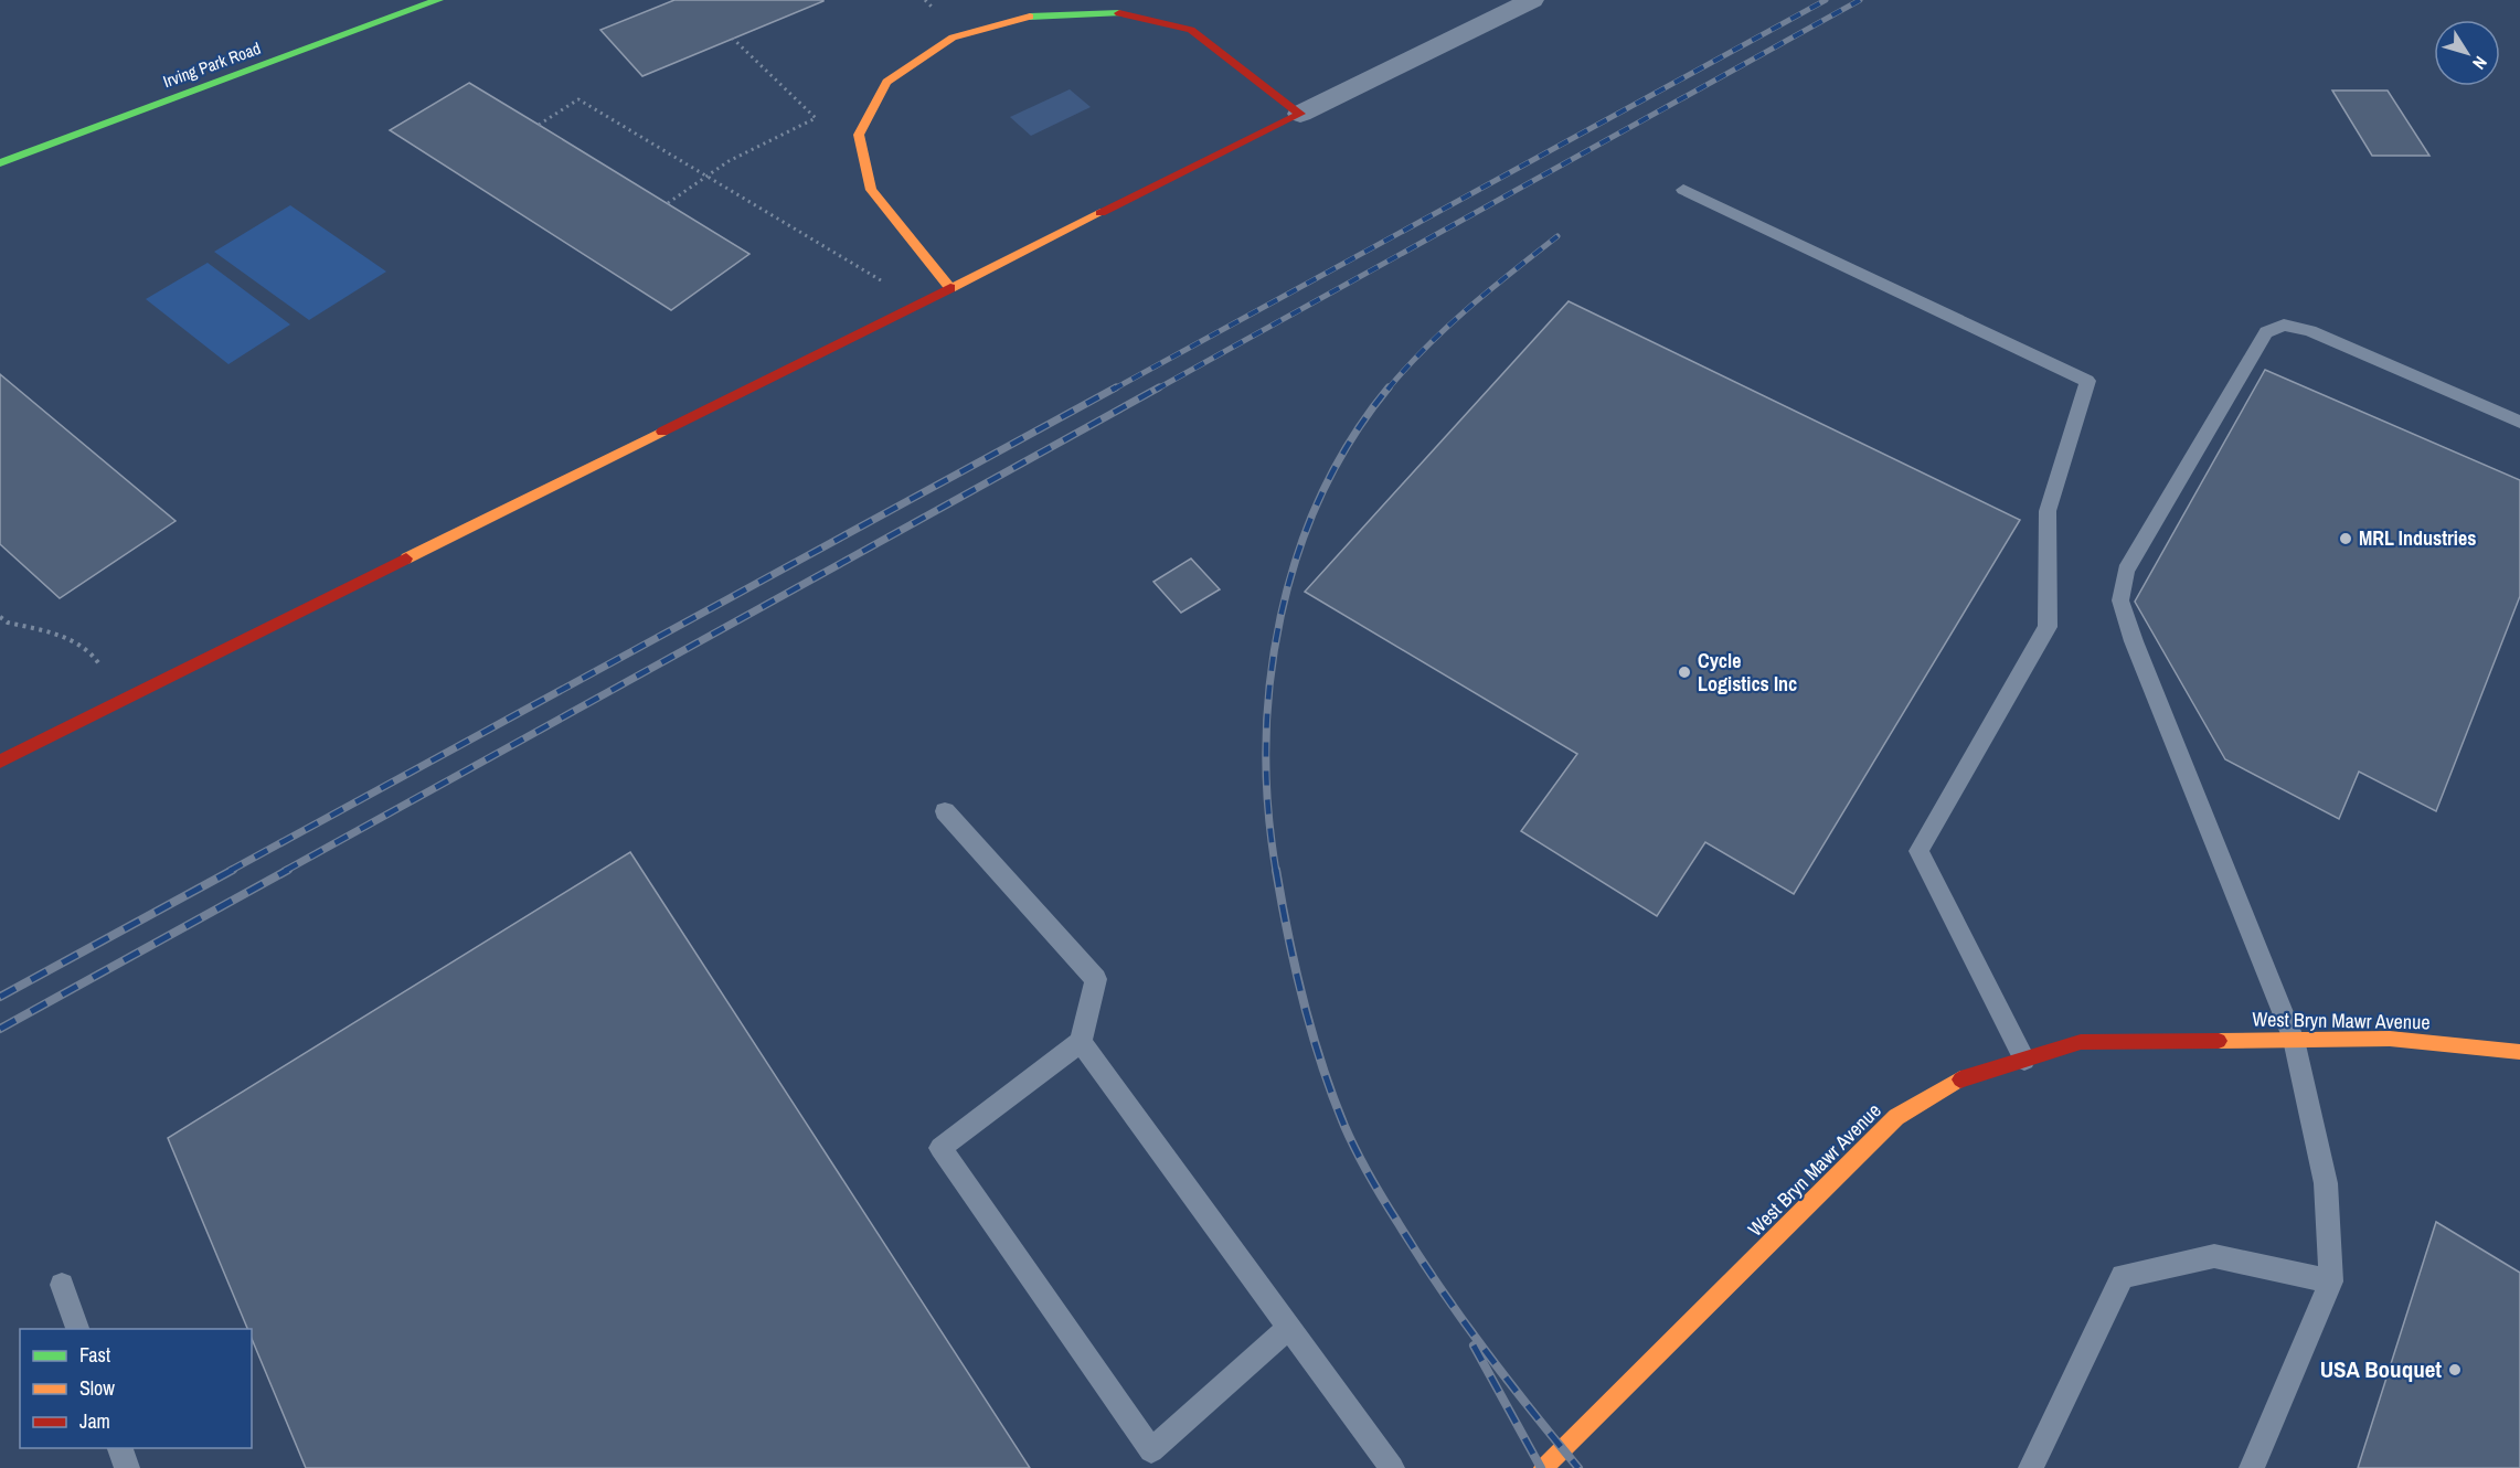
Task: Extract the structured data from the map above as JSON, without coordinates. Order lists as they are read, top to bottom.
{
  "streets": {
    "street": ["Irving Park Road", "West Bryn Mawr Avenue"]
  },
  "places": ["MRL Industries", "Cycle Logistics Inc", "USA Bouquet"],
  "legend": ["Fast", "Slow", "Jam"],
  "north": "bottom right"
}
